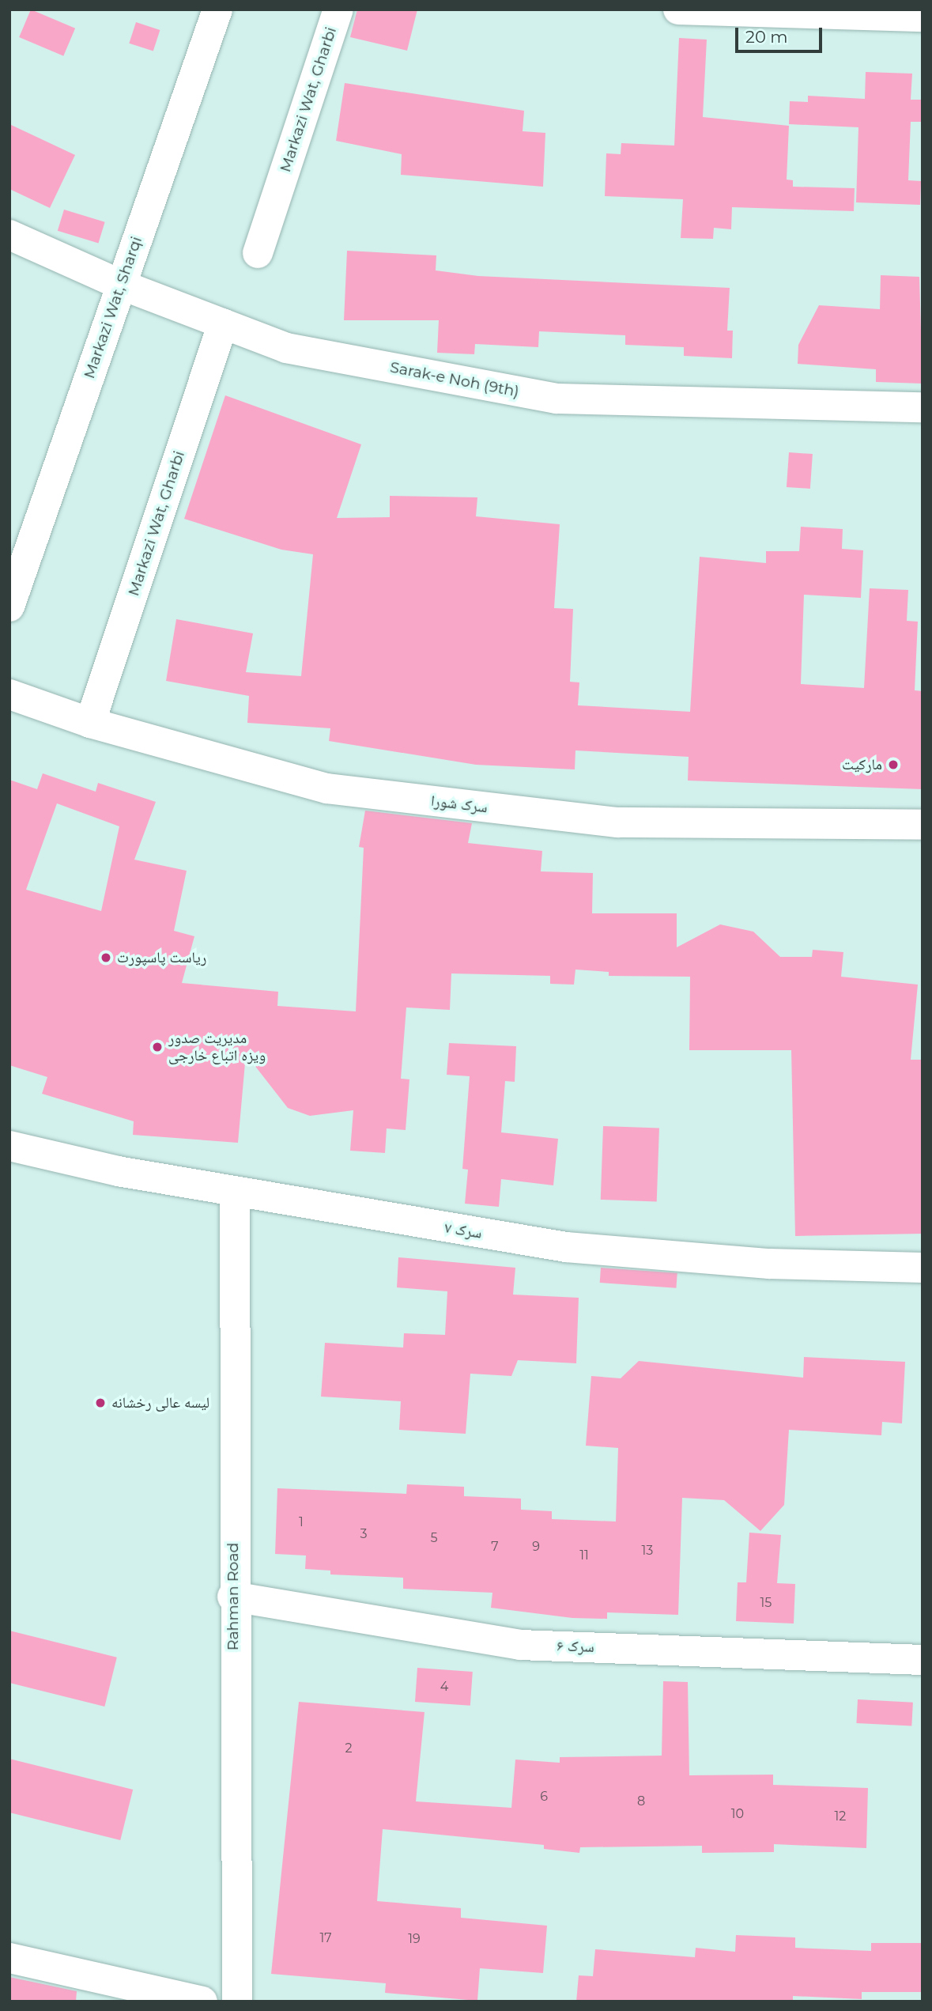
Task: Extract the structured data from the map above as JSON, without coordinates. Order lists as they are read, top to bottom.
{
  "streets": {
    "street": [
      "Markazi Wat, Gharbi",
      "Markazi Wat, Sharqi",
      "Sarak-e Noh (9th)",
      "سرک شورا",
      "سرک ۷",
      "Rahman Road",
      "سرک ۶"
    ]
  },
  "crossings": [
    ["Markazi Wat, Gharbi", "Sarak-e Noh (9th)"],
    ["Markazi Wat, Gharbi", "سرک شورا"],
    ["Markazi Wat, Sharqi", "Sarak-e Noh (9th)"],
    ["سرک ۷", "Rahman Road"],
    ["Rahman Road", "سرک ۶"]
  ],
  "places": [
    "مارکیت",
    "ریاست پاسپورت",
    "مدیریت صدور ویزه اتباع خارجی",
    "لیسه عالی رخشانه"
  ],
  "house_numbers": [
    "1",
    "3",
    "5",
    "7",
    "9",
    "13",
    "11",
    "15",
    "4",
    "2",
    "6",
    "8",
    "10",
    "12",
    "17",
    "19"
  ],
  "scale_bar": "20 m"
}
